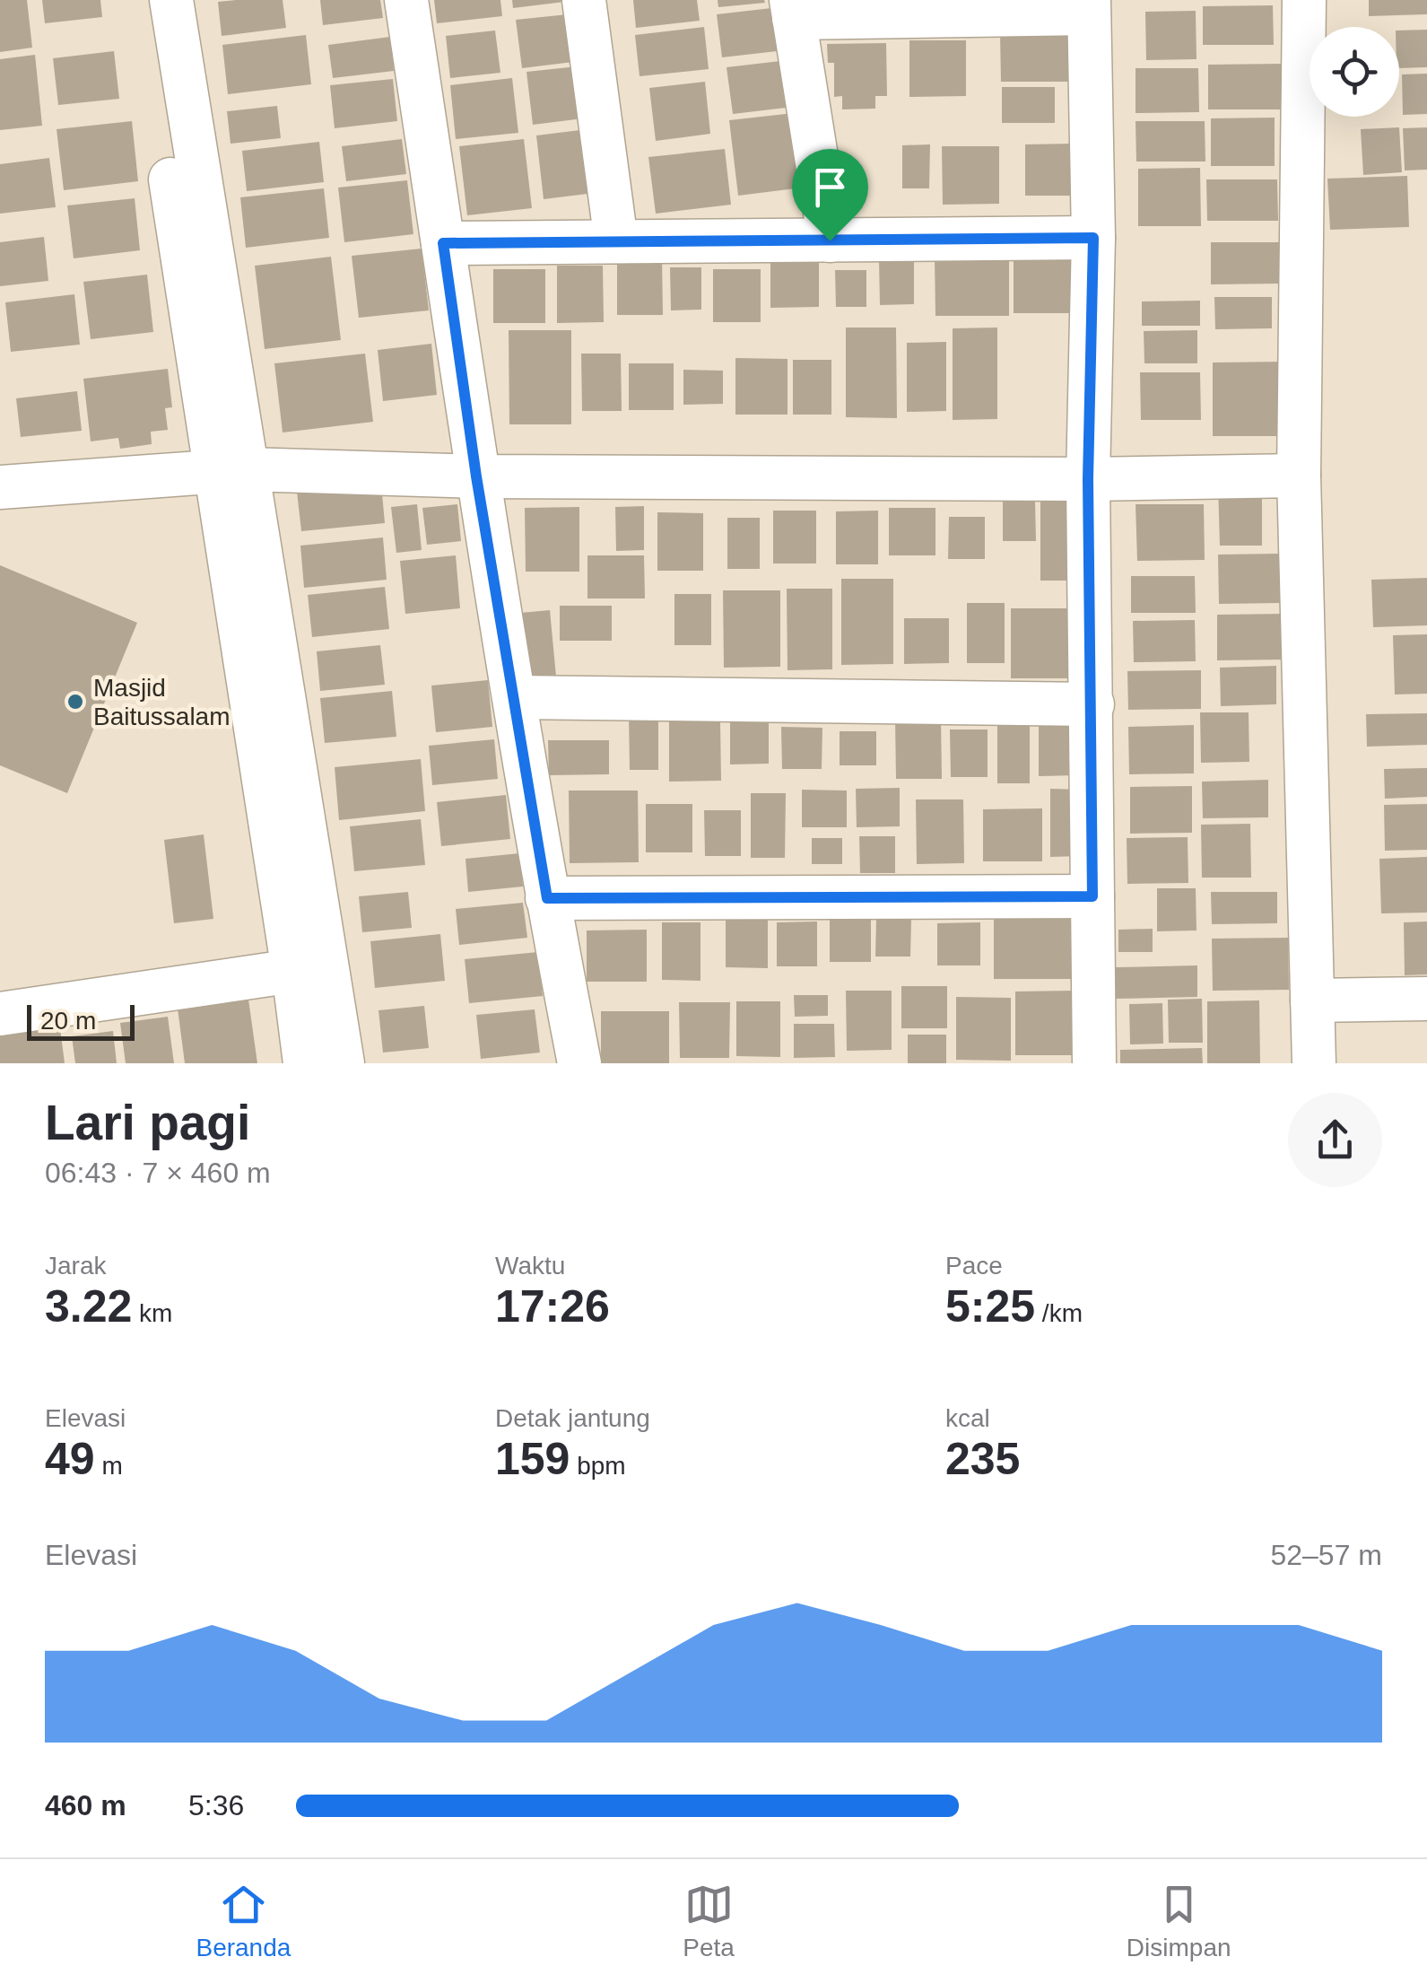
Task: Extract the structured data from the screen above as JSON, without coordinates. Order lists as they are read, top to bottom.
{
  "places": ["Masjid Baitussalam"],
  "scale_bar": "20 m",
  "page": {
    "scale": "20 m",
    "heading": ["Lari pagi", "06:43 · 7 × 460 m"],
    "stats": [
      ["Jarak", "3.22 km"],
      ["Waktu", "17:26"],
      ["Pace", "5:25 /km"],
      ["Elevasi", "49 m"],
      ["Detak jantung", "159 bpm"],
      ["kcal", "235"]
    ],
    "chart": ["Elevasi", "52–57 m"],
    "list": [
      {
        "name": "460 m",
        "note": "5:36"
      }
    ],
    "tabs": ["Beranda", "Peta", "Disimpan"]
  }
}
